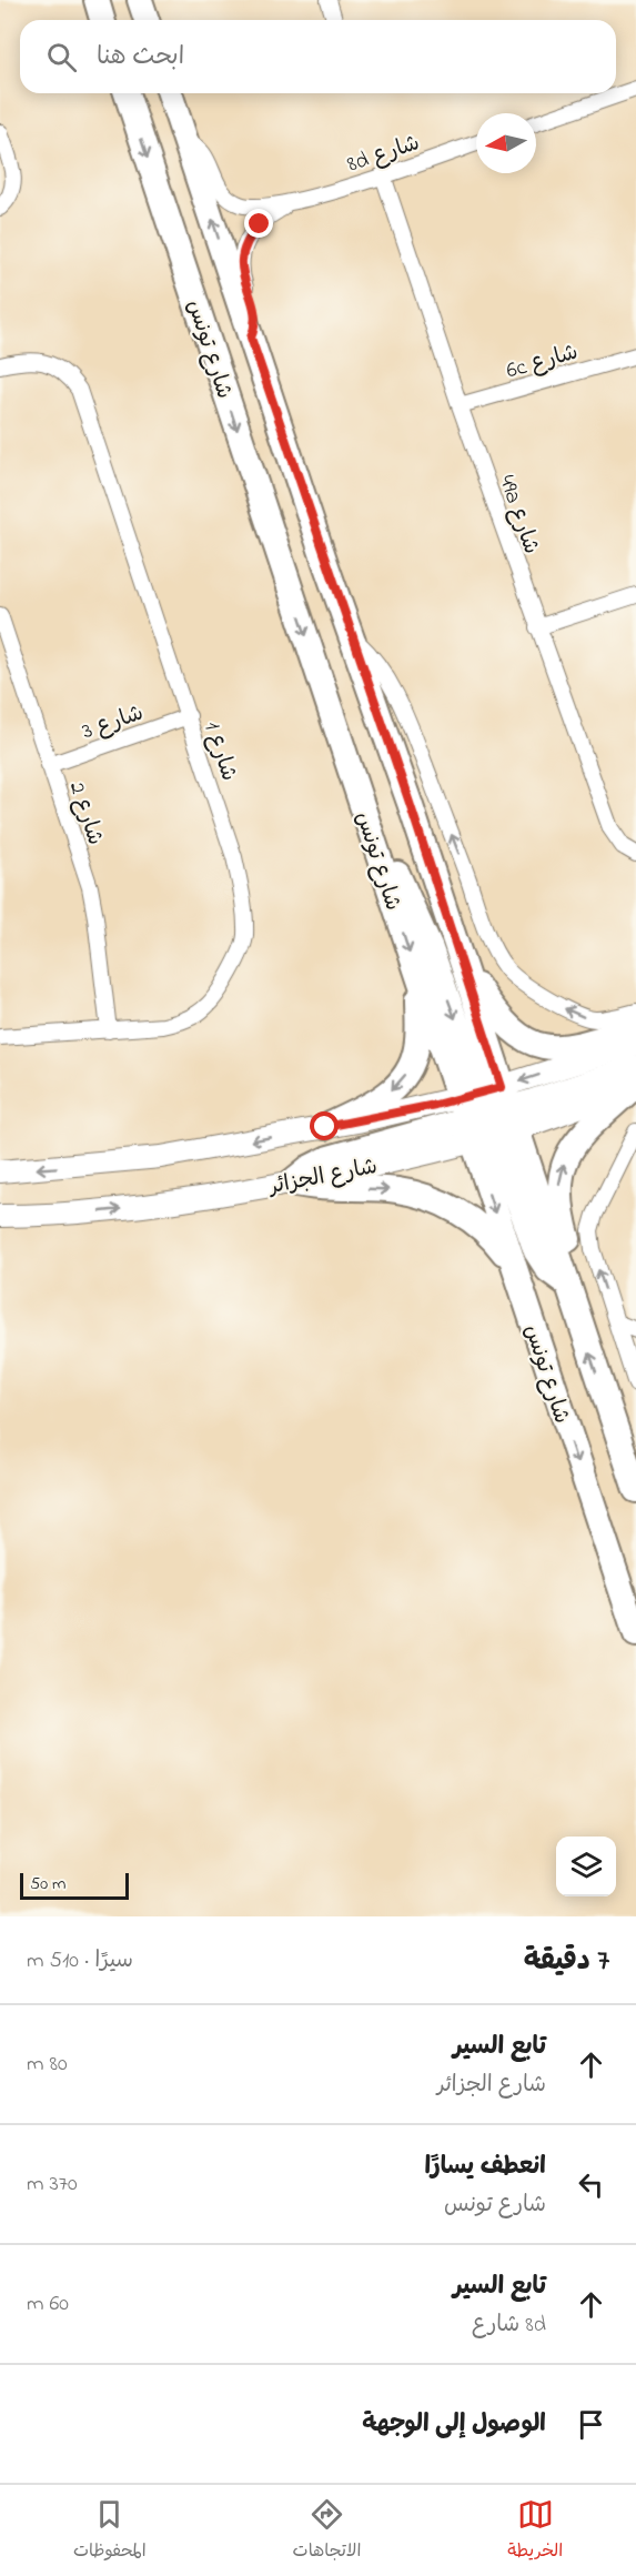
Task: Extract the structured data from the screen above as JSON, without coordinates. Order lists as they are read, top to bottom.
{
  "streets": {
    "main road": ["شارع تونس", "شارع الجزائر"],
    "street": [
      "8d شارع",
      "6c شارع",
      "49a شارع",
      "شارع 3",
      "شارع 1",
      "شارع 2"
    ]
  },
  "crossings": [
    ["8d شارع", "شارع تونس"],
    ["8d شارع", "49a شارع"],
    ["شارع تونس", "شارع الجزائر"],
    ["6c شارع", "49a شارع"],
    ["شارع 3", "شارع 1"],
    ["شارع 3", "شارع 2"],
    ["شارع 1", "شارع 2"]
  ],
  "scale_bar": "50 m",
  "north": "left",
  "page": {
    "search": "ابحث هنا",
    "scale": "50 m",
    "heading": ["7 دقيقة", "سيرًا · 510 m"],
    "list": [
      ["تابع السير", "شارع الجزائر", "80 m"],
      ["انعطف يسارًا", "شارع تونس", "370 m"],
      ["تابع السير", "8d شارع", "60 m"],
      "الوصول إلى الوجهة"
    ],
    "nav": ["الخريطة", "الاتجاهات", "المحفوظات"]
  }
}
